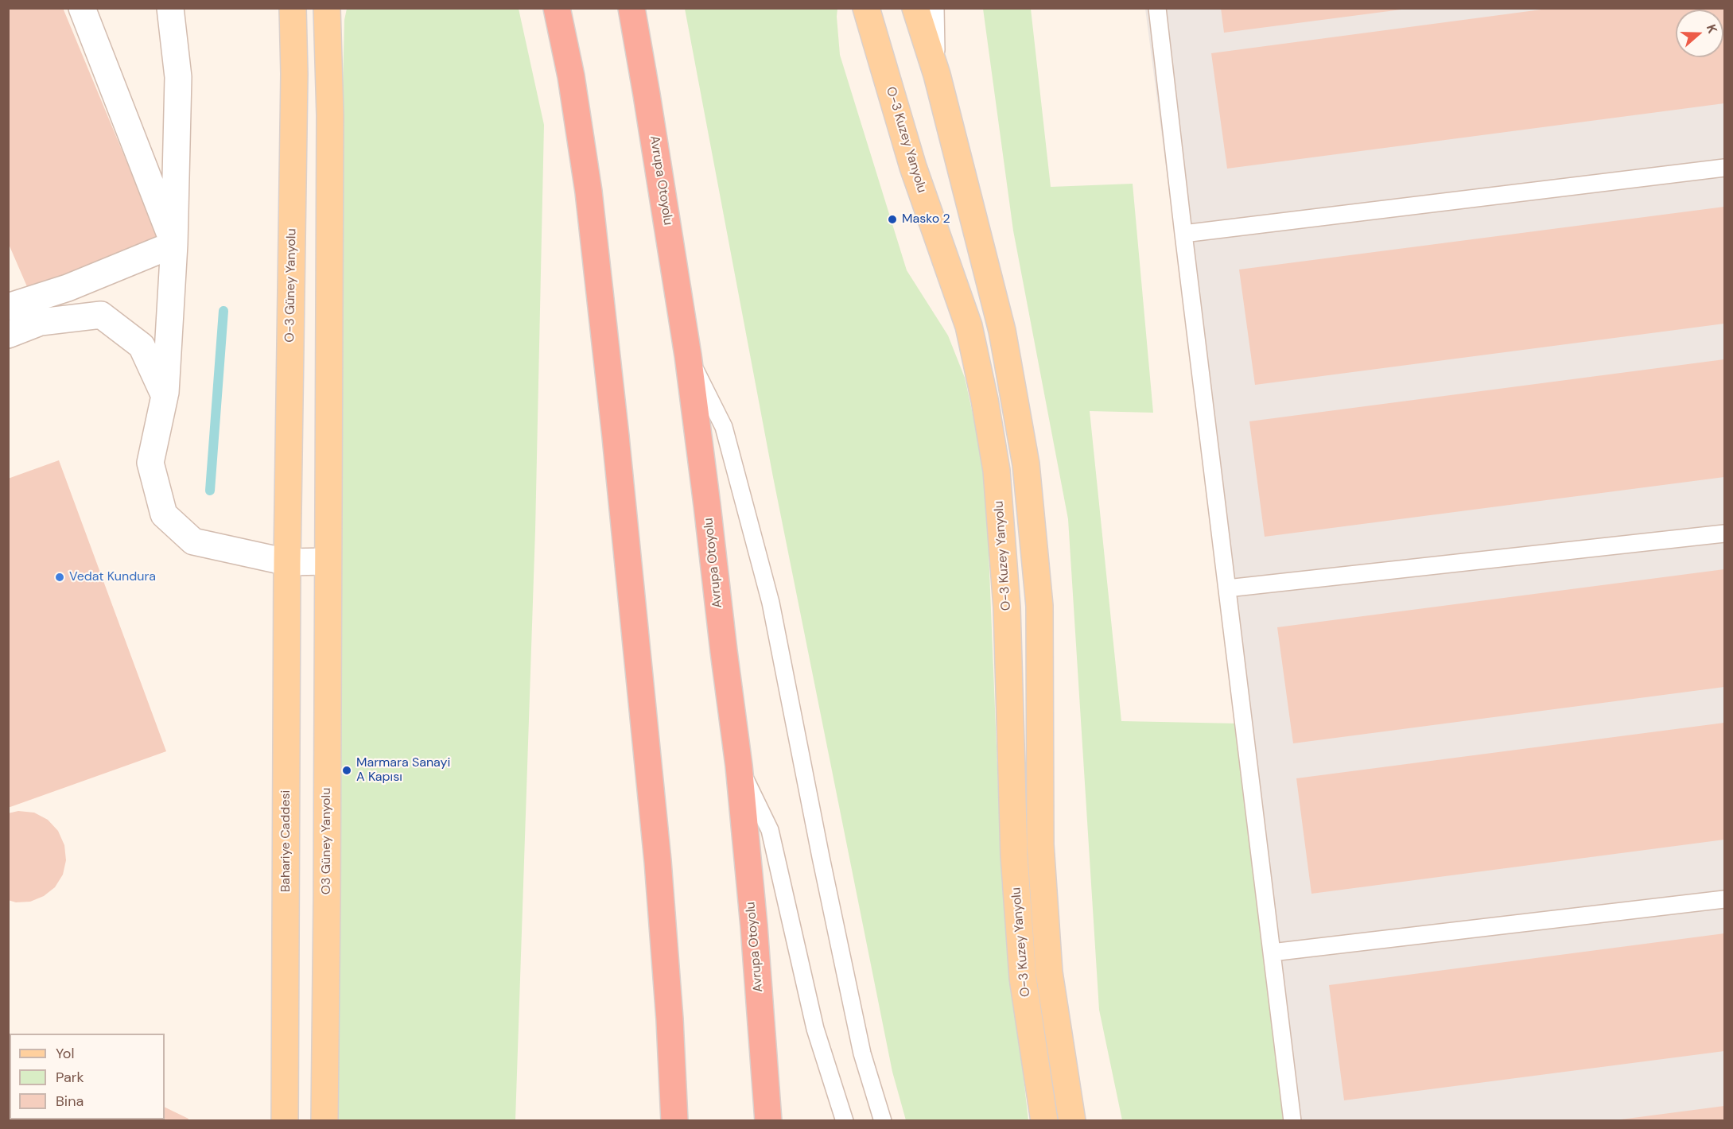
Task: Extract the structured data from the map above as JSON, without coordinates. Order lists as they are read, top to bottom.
{
  "streets": {
    "highway": ["Avrupa Otoyolu"],
    "main road": [
      "O-3 Kuzey Yanyolu",
      "O-3 Güney Yanyolu",
      "Bahariye Caddesi",
      "O3 Güney Yanyolu"
    ]
  },
  "crossings": [
    ["O-3 Güney Yanyolu", "Bahariye Caddesi"]
  ],
  "places": ["Masko 2", "Vedat Kundura", "Marmara Sanayi A Kapısı"],
  "legend": ["Yol", "Park", "Bina"],
  "north": "right"
}
